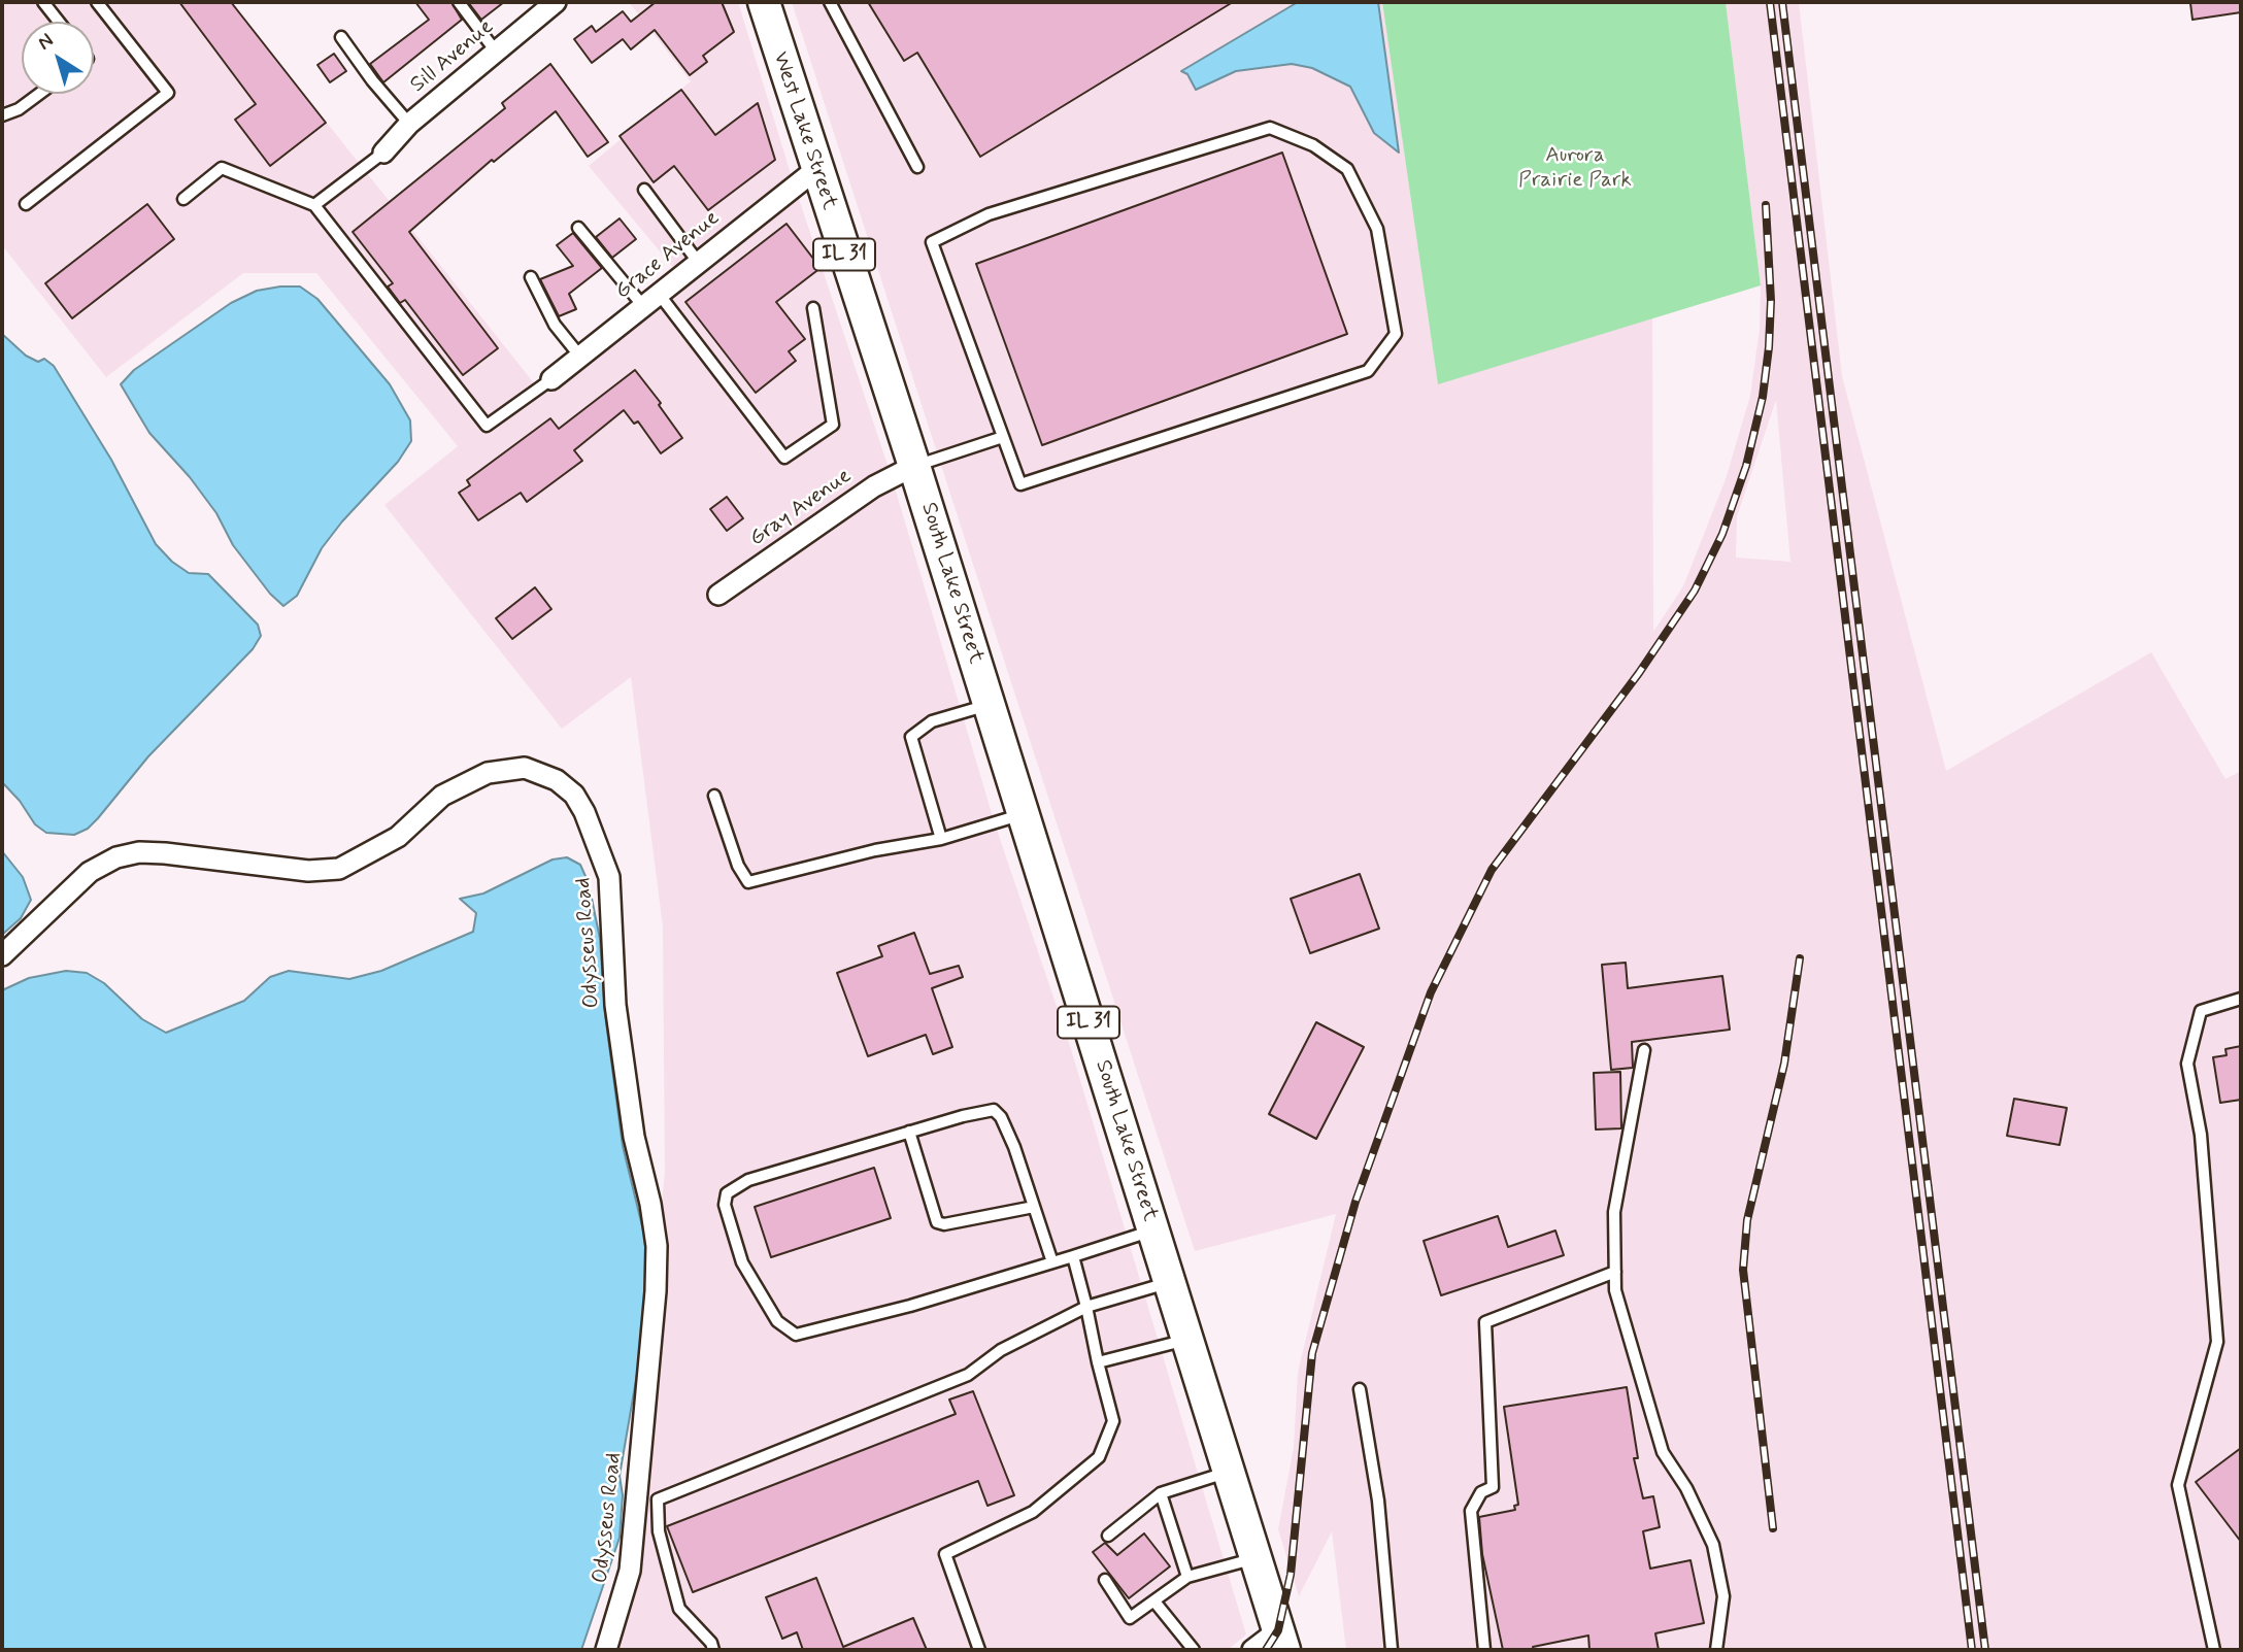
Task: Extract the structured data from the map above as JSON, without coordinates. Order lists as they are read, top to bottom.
{
  "streets": {
    "main road": ["West Lake Street", "IL 31", "South Lake Street"],
    "street": [
      "Sill Avenue",
      "Grace Avenue",
      "Gray Avenue",
      "Odysseus Road"
    ]
  },
  "crossings": [
    ["West Lake Street", "Grace Avenue"],
    ["West Lake Street", "Gray Avenue"],
    ["West Lake Street", "South Lake Street"],
    ["Gray Avenue", "South Lake Street"]
  ],
  "parks": ["Aurora Prairie Park"],
  "north": "top left"
}
